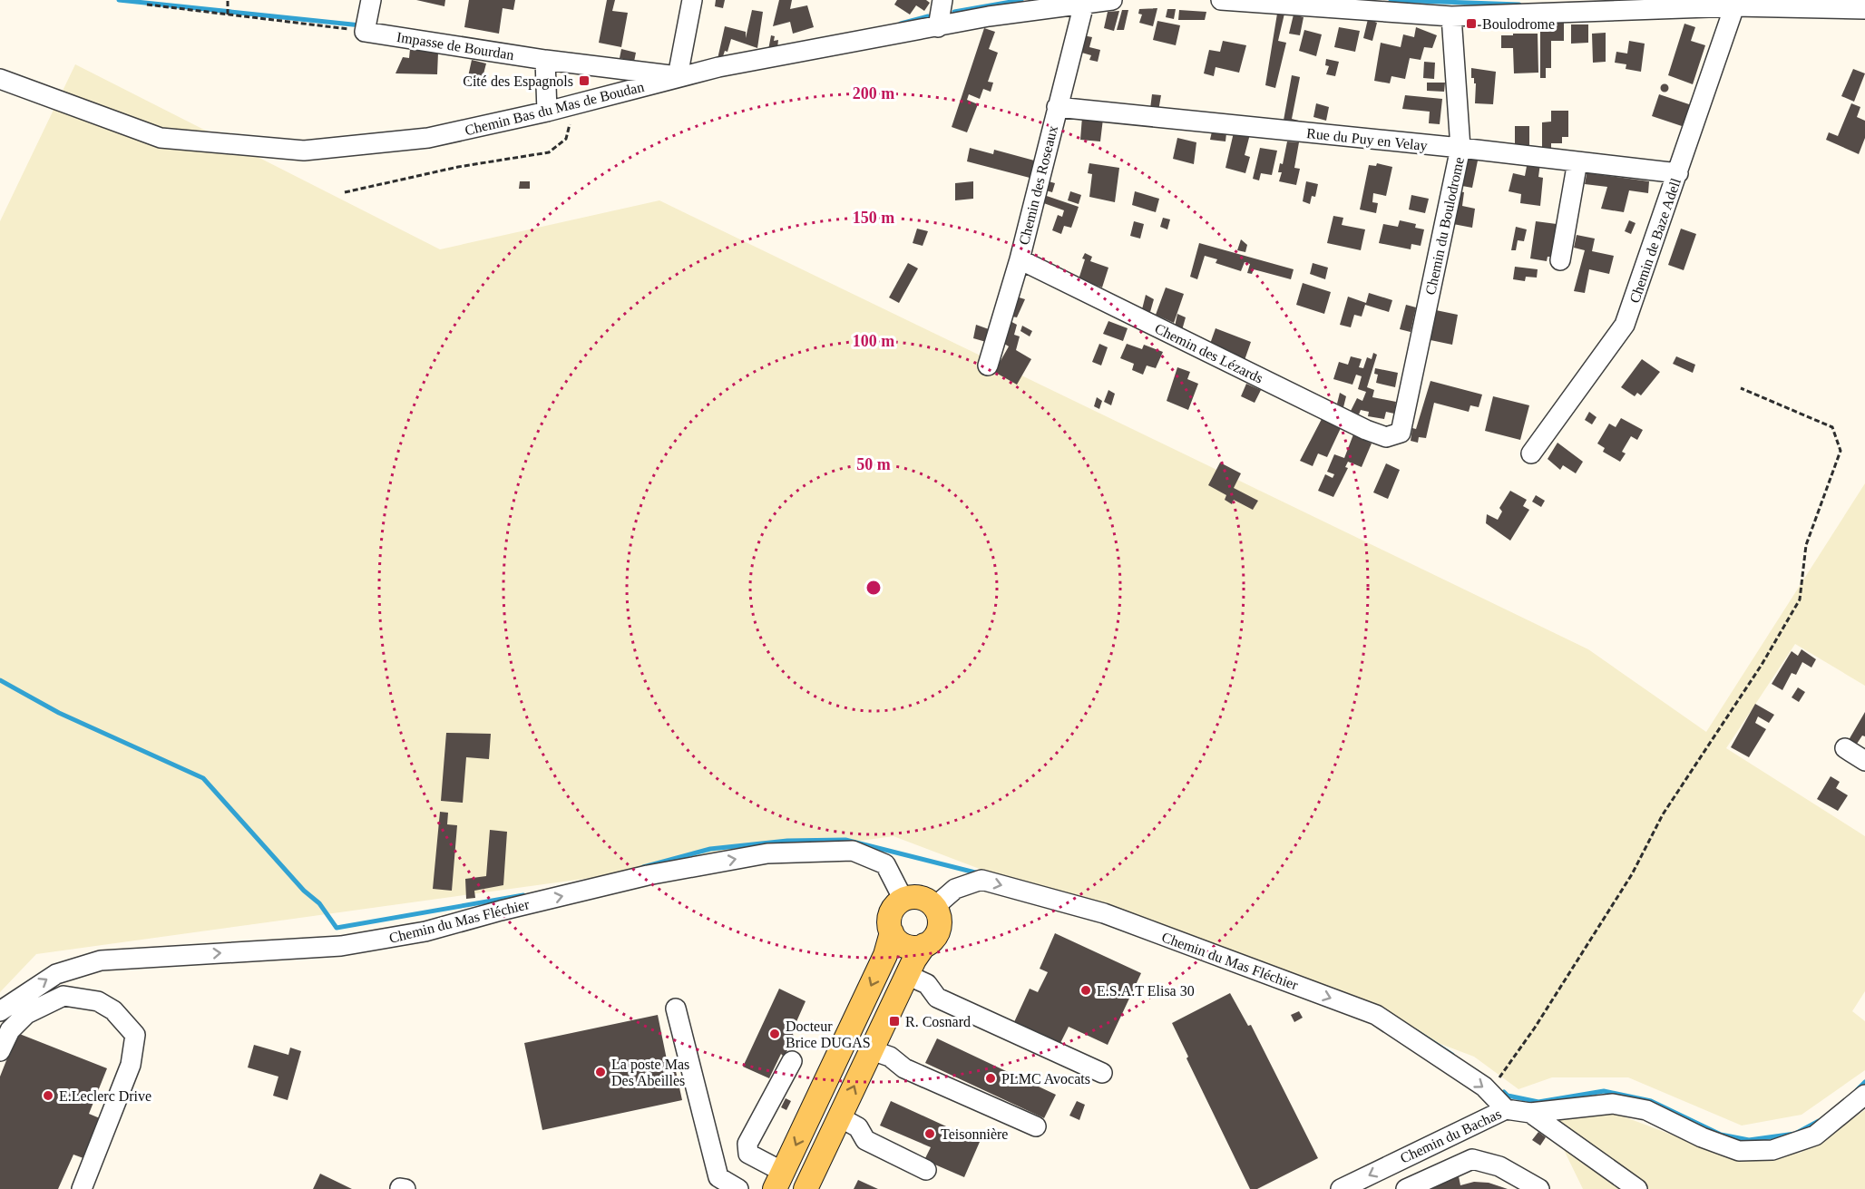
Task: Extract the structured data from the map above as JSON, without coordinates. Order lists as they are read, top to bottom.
{
  "streets": {
    "street": [
      "Impasse de Bourdan",
      "Chemin Bas du Mas de Boudan",
      "Rue du Puy en Velay",
      "Chemin des Roseaux",
      "Chemin du Boulodrome",
      "Chemin de Baze Adell",
      "Chemin des Lézards",
      "Chemin du Mas Fléchier",
      "Chemin du Bachas"
    ]
  },
  "crossings": [
    ["Impasse de Bourdan", "Chemin Bas du Mas de Boudan"],
    ["Chemin Bas du Mas de Boudan", "Chemin des Roseaux"],
    ["Rue du Puy en Velay", "Chemin des Roseaux"],
    ["Rue du Puy en Velay", "Chemin du Boulodrome"],
    ["Rue du Puy en Velay", "Chemin de Baze Adell"],
    ["Chemin des Roseaux", "Chemin des Lézards"],
    ["Chemin du Boulodrome", "Chemin des Lézards"],
    ["Chemin du Mas Fléchier", "Chemin du Bachas"]
  ],
  "one_way": ["Chemin du Mas Fléchier"],
  "places": {
    "transit": ["Boulodrome", "Cité des Espagnols", "R. Cosnard"],
    "other": [
      "E.S.A.T Elisa 30",
      "Docteur Brice DUGAS",
      "La poste Mas Des Abeilles",
      "PLMC Avocats",
      "E.Leclerc Drive",
      "Teisonnière"
    ]
  },
  "rings": [
    "200 m",
    "150 m",
    "100 m",
    "50 m"
  ]
}
